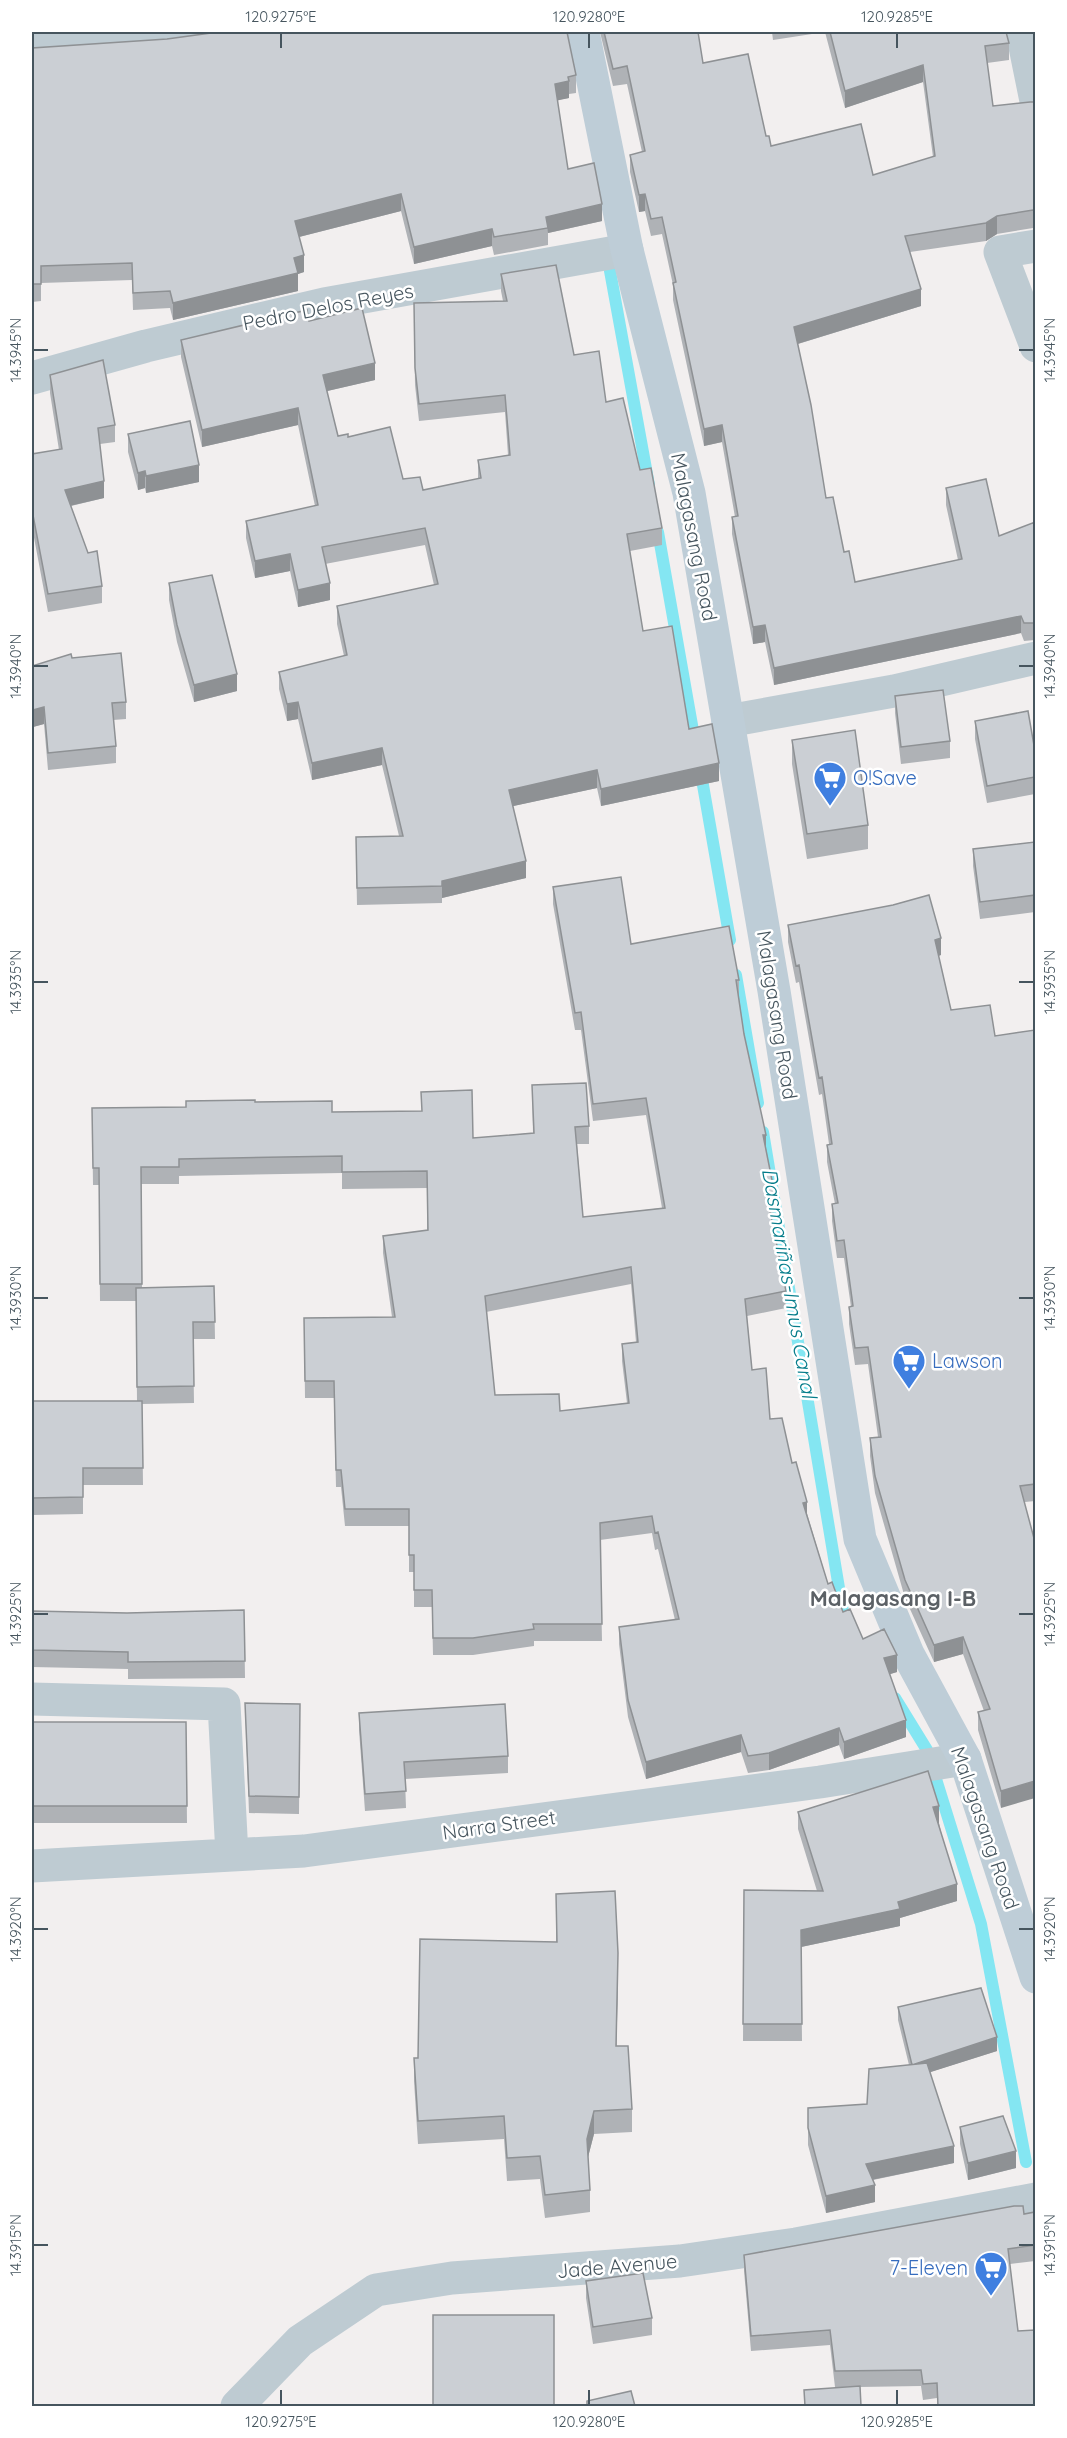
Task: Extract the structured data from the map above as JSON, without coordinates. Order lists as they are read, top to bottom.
{
  "streets": {
    "main road": ["Malagasang Road"],
    "street": ["Pedro Delos Reyes", "Narra Street", "Jade Avenue"]
  },
  "crossings": [
    ["Pedro Delos Reyes", "Malagasang Road"],
    ["Malagasang Road", "Narra Street"]
  ],
  "districts": ["Malagasang I-B"],
  "water": ["Dasmariñas-Imus Canal"],
  "places": {
    "supermarket": ["O!Save", "Lawson", "7-Eleven"]
  },
  "coordinates": [
    "120.9275°E",
    "120.9280°E",
    "120.9285°E",
    "14.3945°N",
    "14.3940°N",
    "14.3935°N",
    "14.3930°N",
    "14.3925°N",
    "14.3920°N",
    "14.3915°N"
  ]
}
